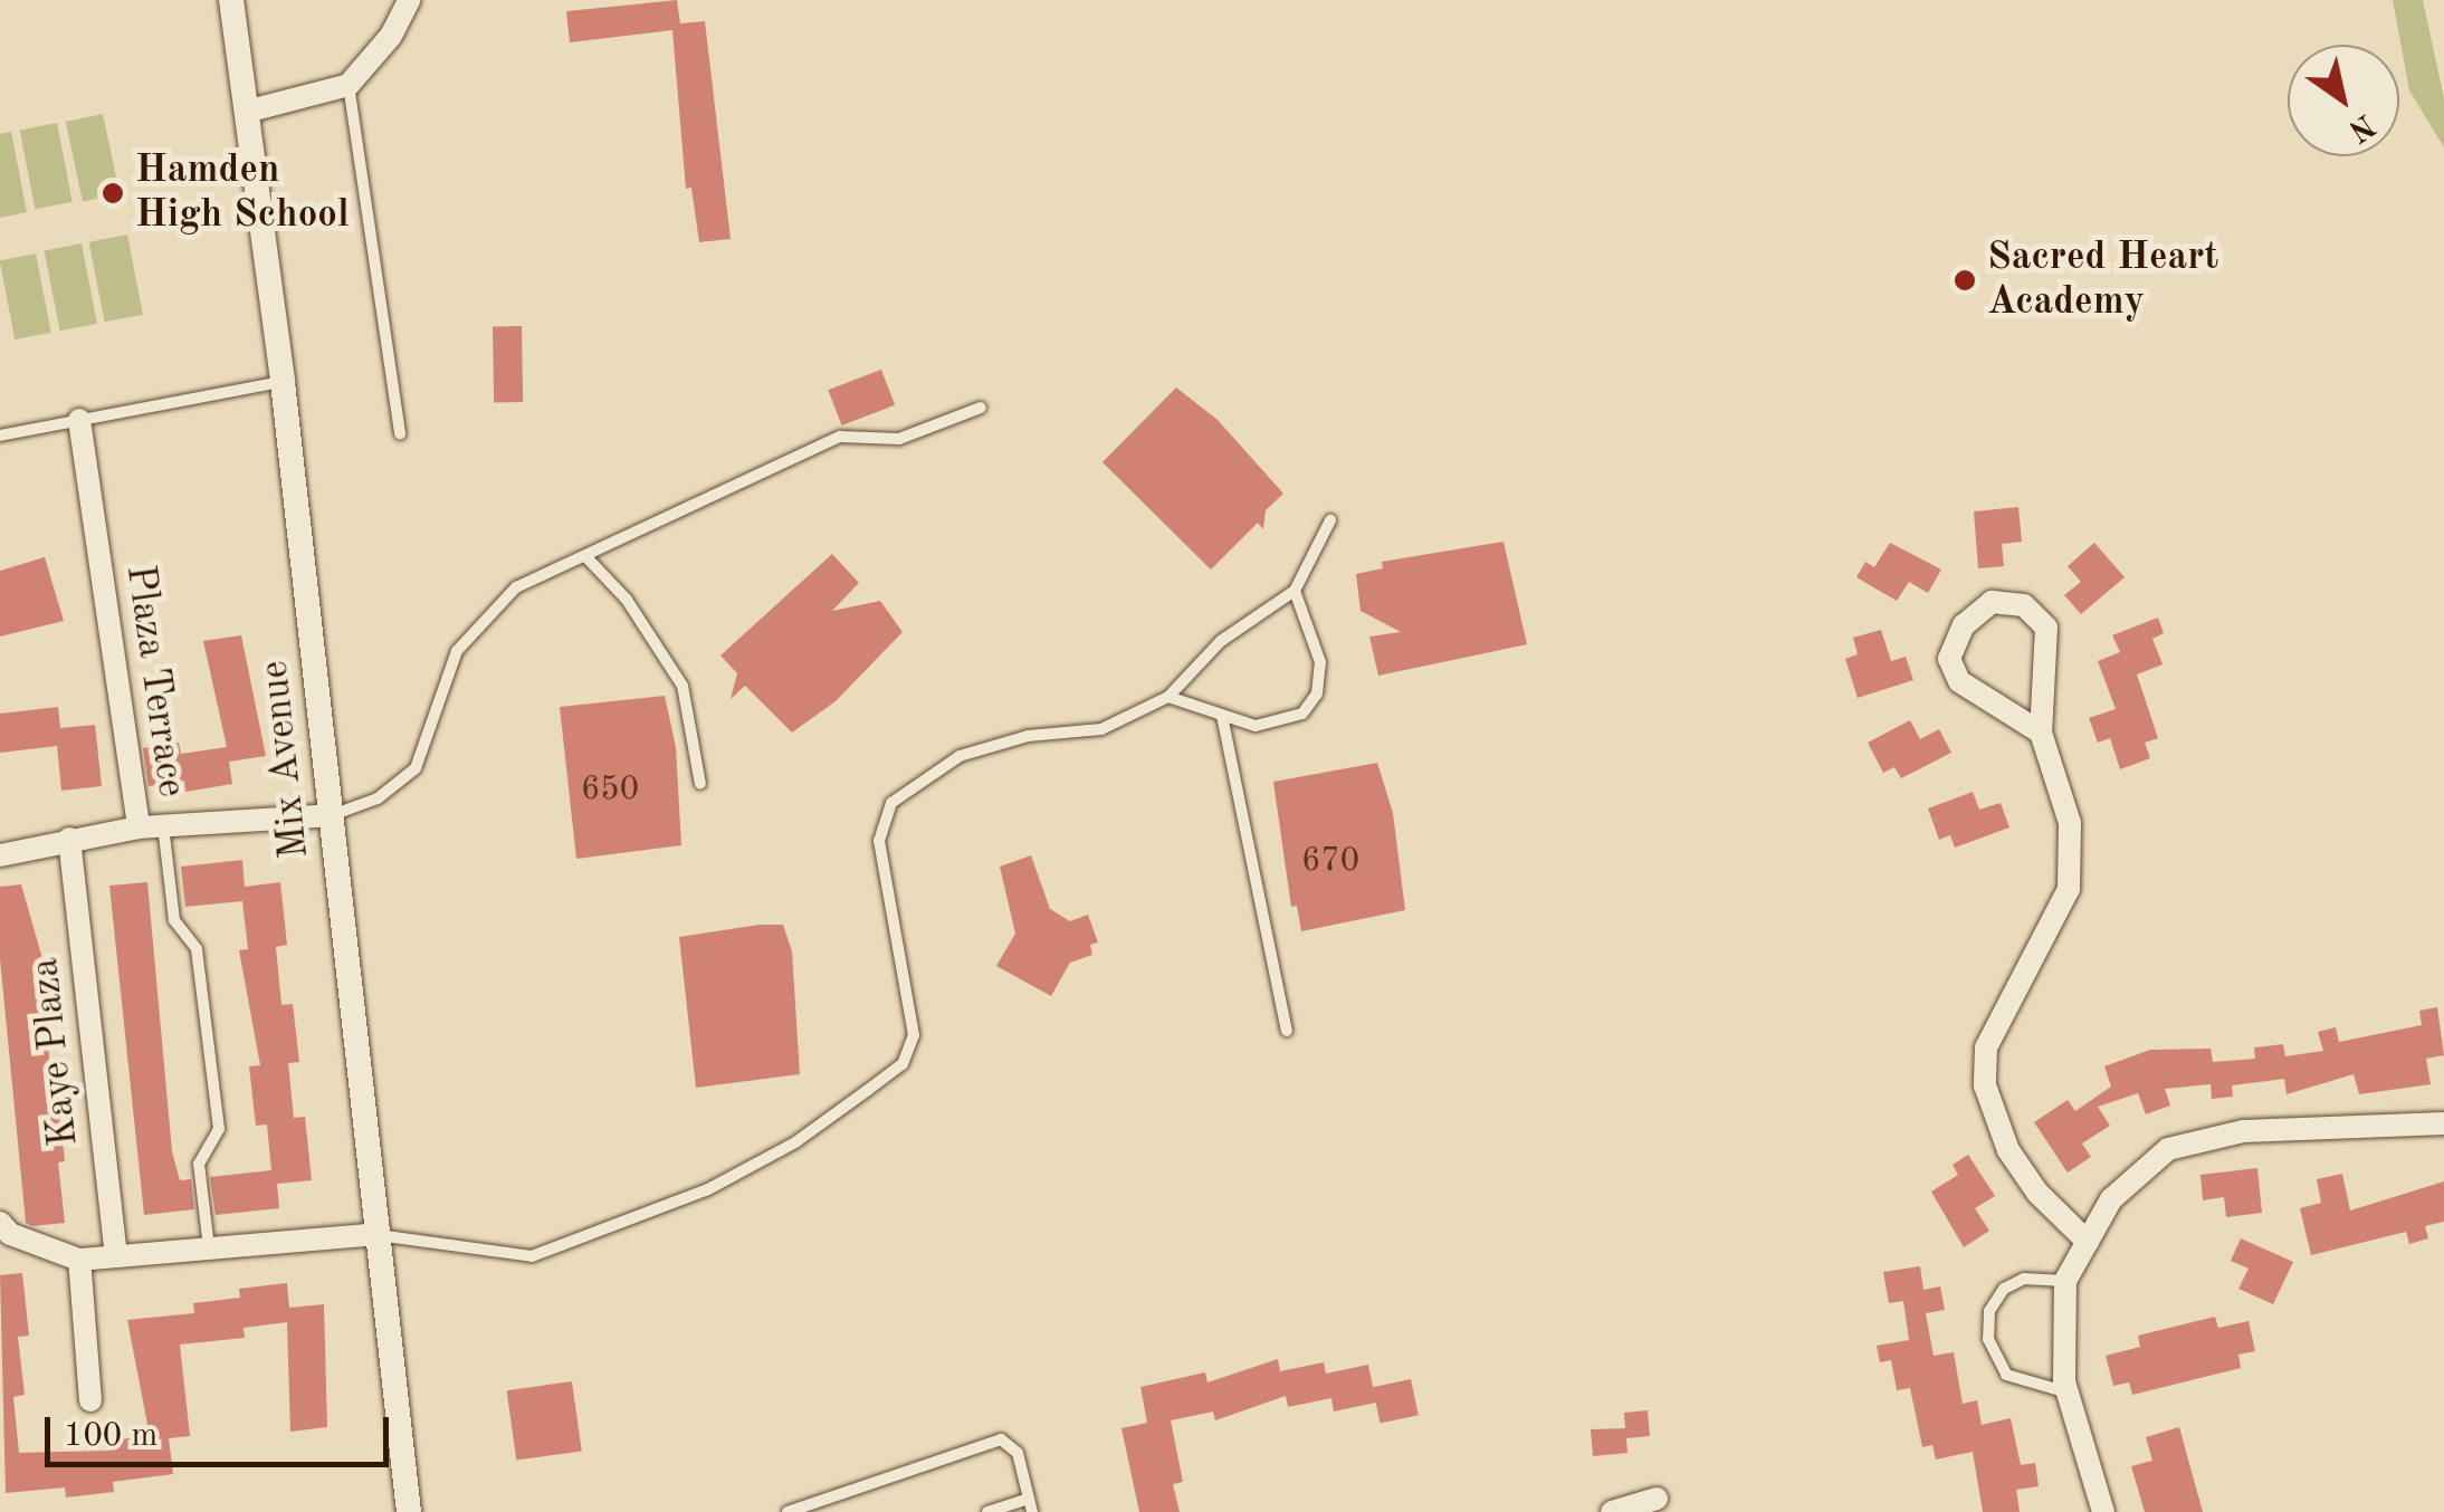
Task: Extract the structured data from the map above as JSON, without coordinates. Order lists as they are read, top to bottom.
{
  "streets": {
    "street": ["Plaza Terrace", "Mix Avenue", "Kaye Plaza"]
  },
  "crossings": [
    ["Plaza Terrace", "Mix Avenue"]
  ],
  "places": ["Hamden High School", "Sacred Heart Academy"],
  "house_numbers": ["650", "670"],
  "scale_bar": "100 m",
  "north": "bottom right"
}
